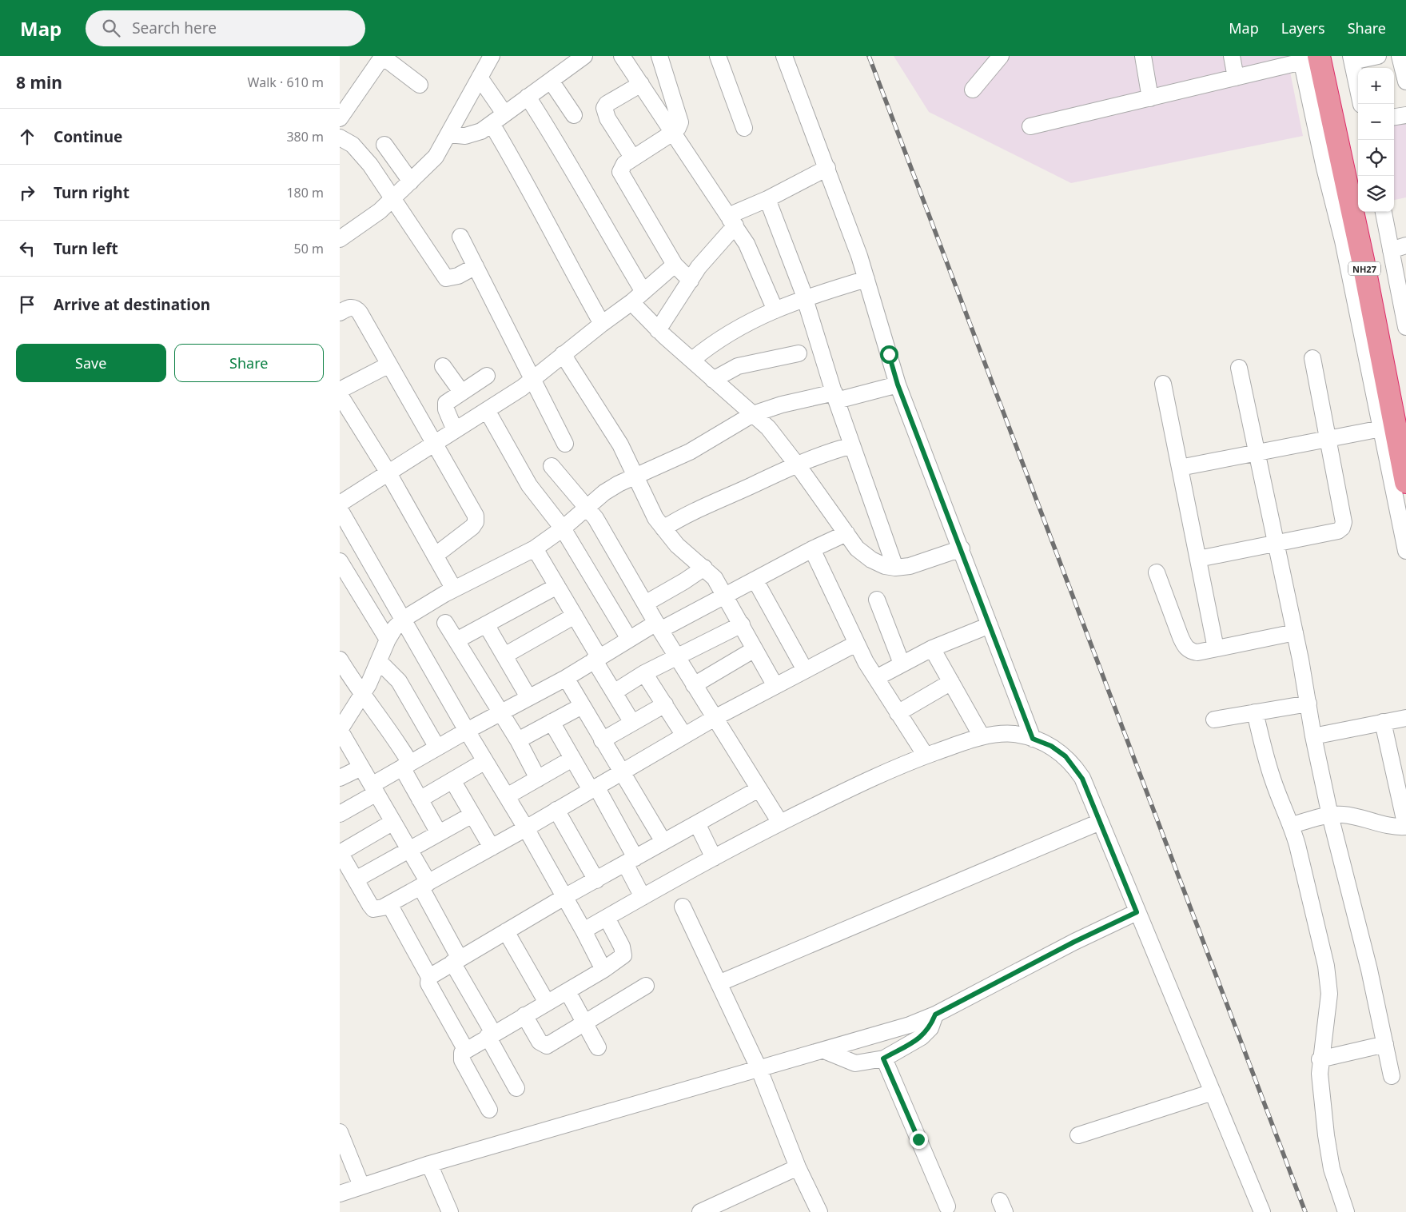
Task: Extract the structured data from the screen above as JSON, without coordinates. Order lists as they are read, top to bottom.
{
  "streets": {
    "highway": ["NH27"]
  },
  "page": {
    "header": "Map",
    "search": "Search here",
    "nav": ["Map", "Layers", "Share"],
    "heading": ["8 min", "Walk · 610 m"],
    "map_buttons": ["+", "−"],
    "list": [
      ["Continue", "380 m"],
      ["Turn right", "180 m"],
      ["Turn left", "50 m"],
      "Arrive at destination"
    ],
    "buttons": ["Save", "Share"]
  }
}
